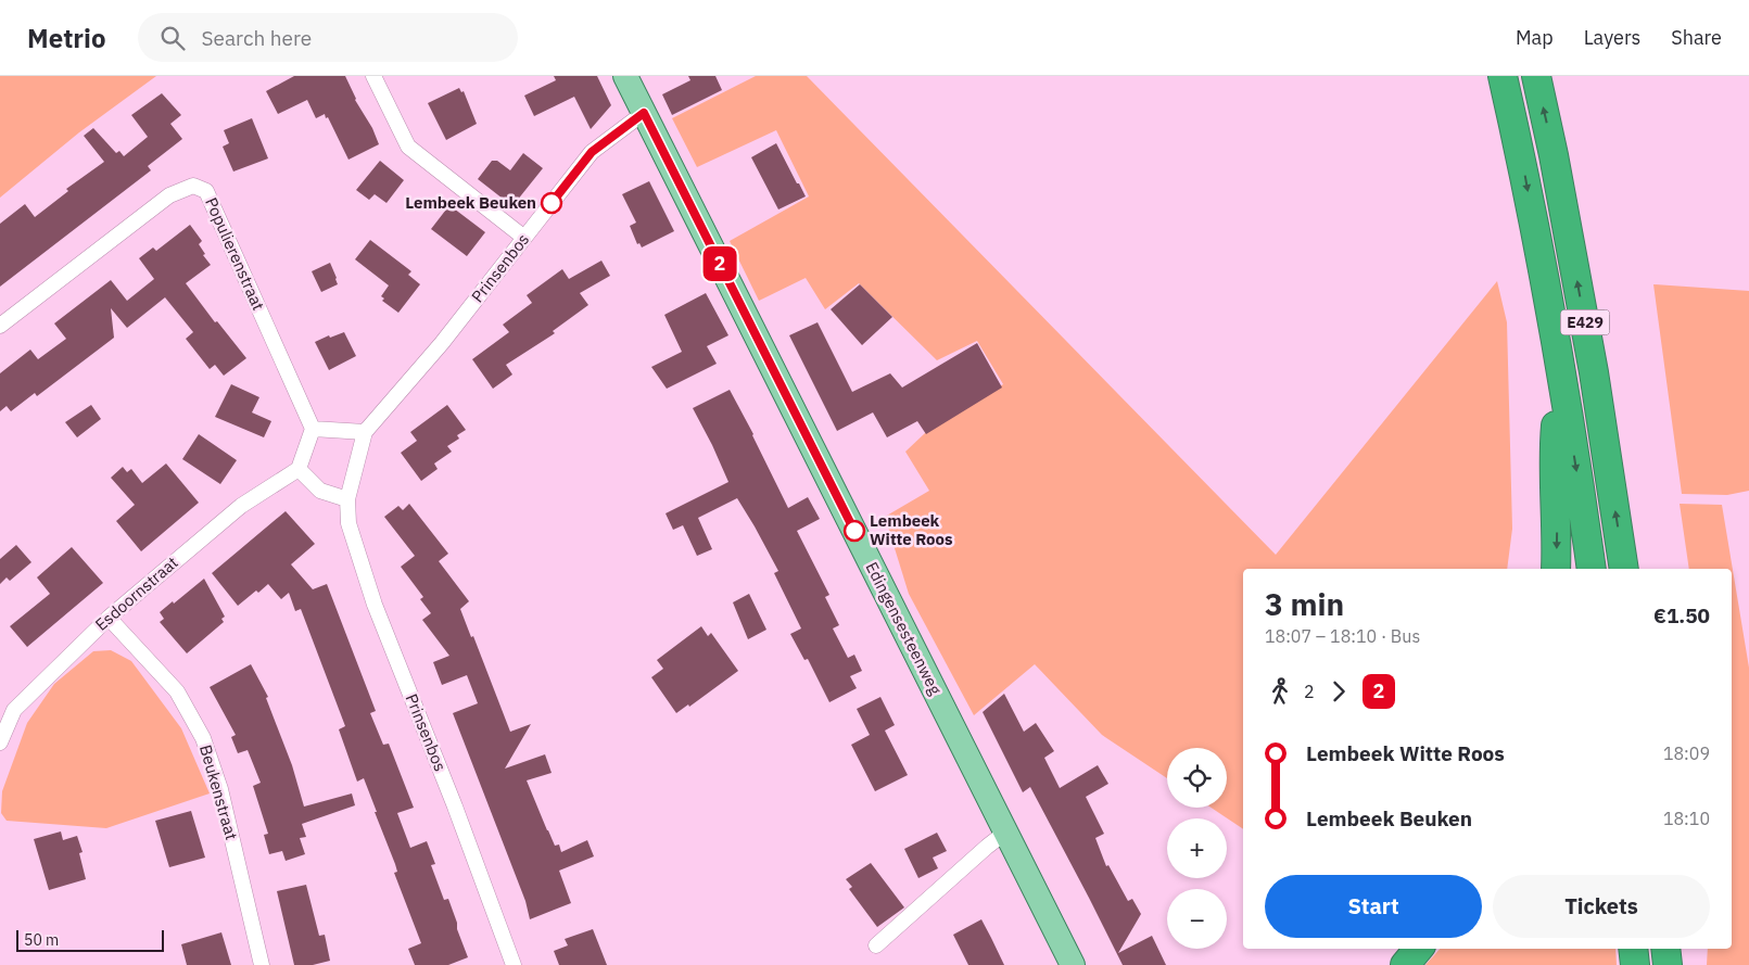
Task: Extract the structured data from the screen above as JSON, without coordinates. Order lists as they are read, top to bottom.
{
  "streets": {
    "highway": ["E429"],
    "main road": ["Edingensesteenweg"],
    "street": [
      "Populierenstraat",
      "Prinsenbos",
      "Esdoornstraat",
      "Beukenstraat"
    ]
  },
  "crossings": [
    ["Prinsenbos", "Edingensesteenweg"],
    ["Esdoornstraat", "Beukenstraat"]
  ],
  "places": ["Lembeek Beuken", "Lembeek Witte Roos"],
  "lines": ["bus line 2"],
  "scale_bar": "50 m",
  "page": {
    "header": "Metrio",
    "search": "Search here",
    "nav": ["Map", "Layers", "Share"],
    "on_map": "2",
    "heading": ["3 min", "18:07 – 18:10 · Bus", "€1.50"],
    "legs": ["2", "2"],
    "list": [
      {
        "name": "Lembeek Witte Roos",
        "value": "18:09"
      },
      {
        "name": "Lembeek Beuken",
        "value": "18:10"
      }
    ],
    "map_buttons": ["+", "−"],
    "buttons": ["Start", "Tickets"],
    "scale": "50 m"
  }
}
